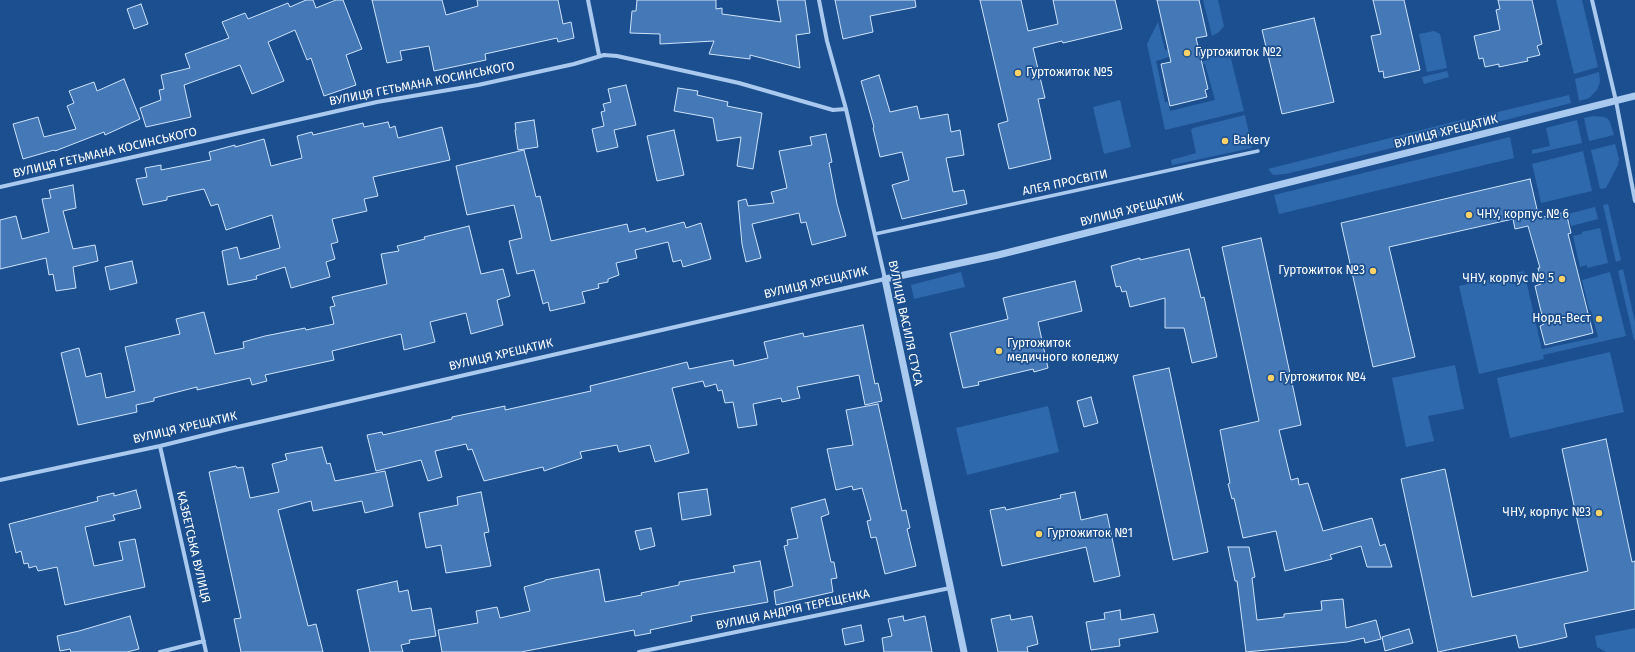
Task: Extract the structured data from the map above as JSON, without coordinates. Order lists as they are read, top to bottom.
{
  "streets": {
    "street": [
      "ВУЛИЦЯ ГЕТЬМАНА КОСИНСЬКОГО",
      "ВУЛИЦЯ ХРЕЩАТИК",
      "АЛЕЯ ПРОСВІТИ",
      "ВУЛИЦЯ ВАСИЛЯ СТУСА",
      "КАЗБЕТСЬКА ВУЛИЦЯ",
      "ВУЛИЦЯ АНДРІЯ ТЕРЕЩЕНКА"
    ]
  },
  "crossings": [
    ["ВУЛИЦЯ ГЕТЬМАНА КОСИНСЬКОГО", "ВУЛИЦЯ ВАСИЛЯ СТУСА"],
    ["ВУЛИЦЯ ХРЕЩАТИК", "ВУЛИЦЯ ВАСИЛЯ СТУСА"],
    ["ВУЛИЦЯ ХРЕЩАТИК", "КАЗБЕТСЬКА ВУЛИЦЯ"],
    ["АЛЕЯ ПРОСВІТИ", "ВУЛИЦЯ ВАСИЛЯ СТУСА"],
    ["ВУЛИЦЯ ВАСИЛЯ СТУСА", "ВУЛИЦЯ АНДРІЯ ТЕРЕЩЕНКА"]
  ],
  "places": [
    "Гуртожиток №2",
    "Гуртожиток №5",
    "Bakery",
    "ЧНУ, корпус № 6",
    "Гуртожиток №3",
    "ЧНУ, корпус № 5",
    "Норд-Вест",
    "Гуртожиток медичного коледжу",
    "Гуртожиток №4",
    "ЧНУ, корпус №3",
    "Гуртожиток №1"
  ]
}
